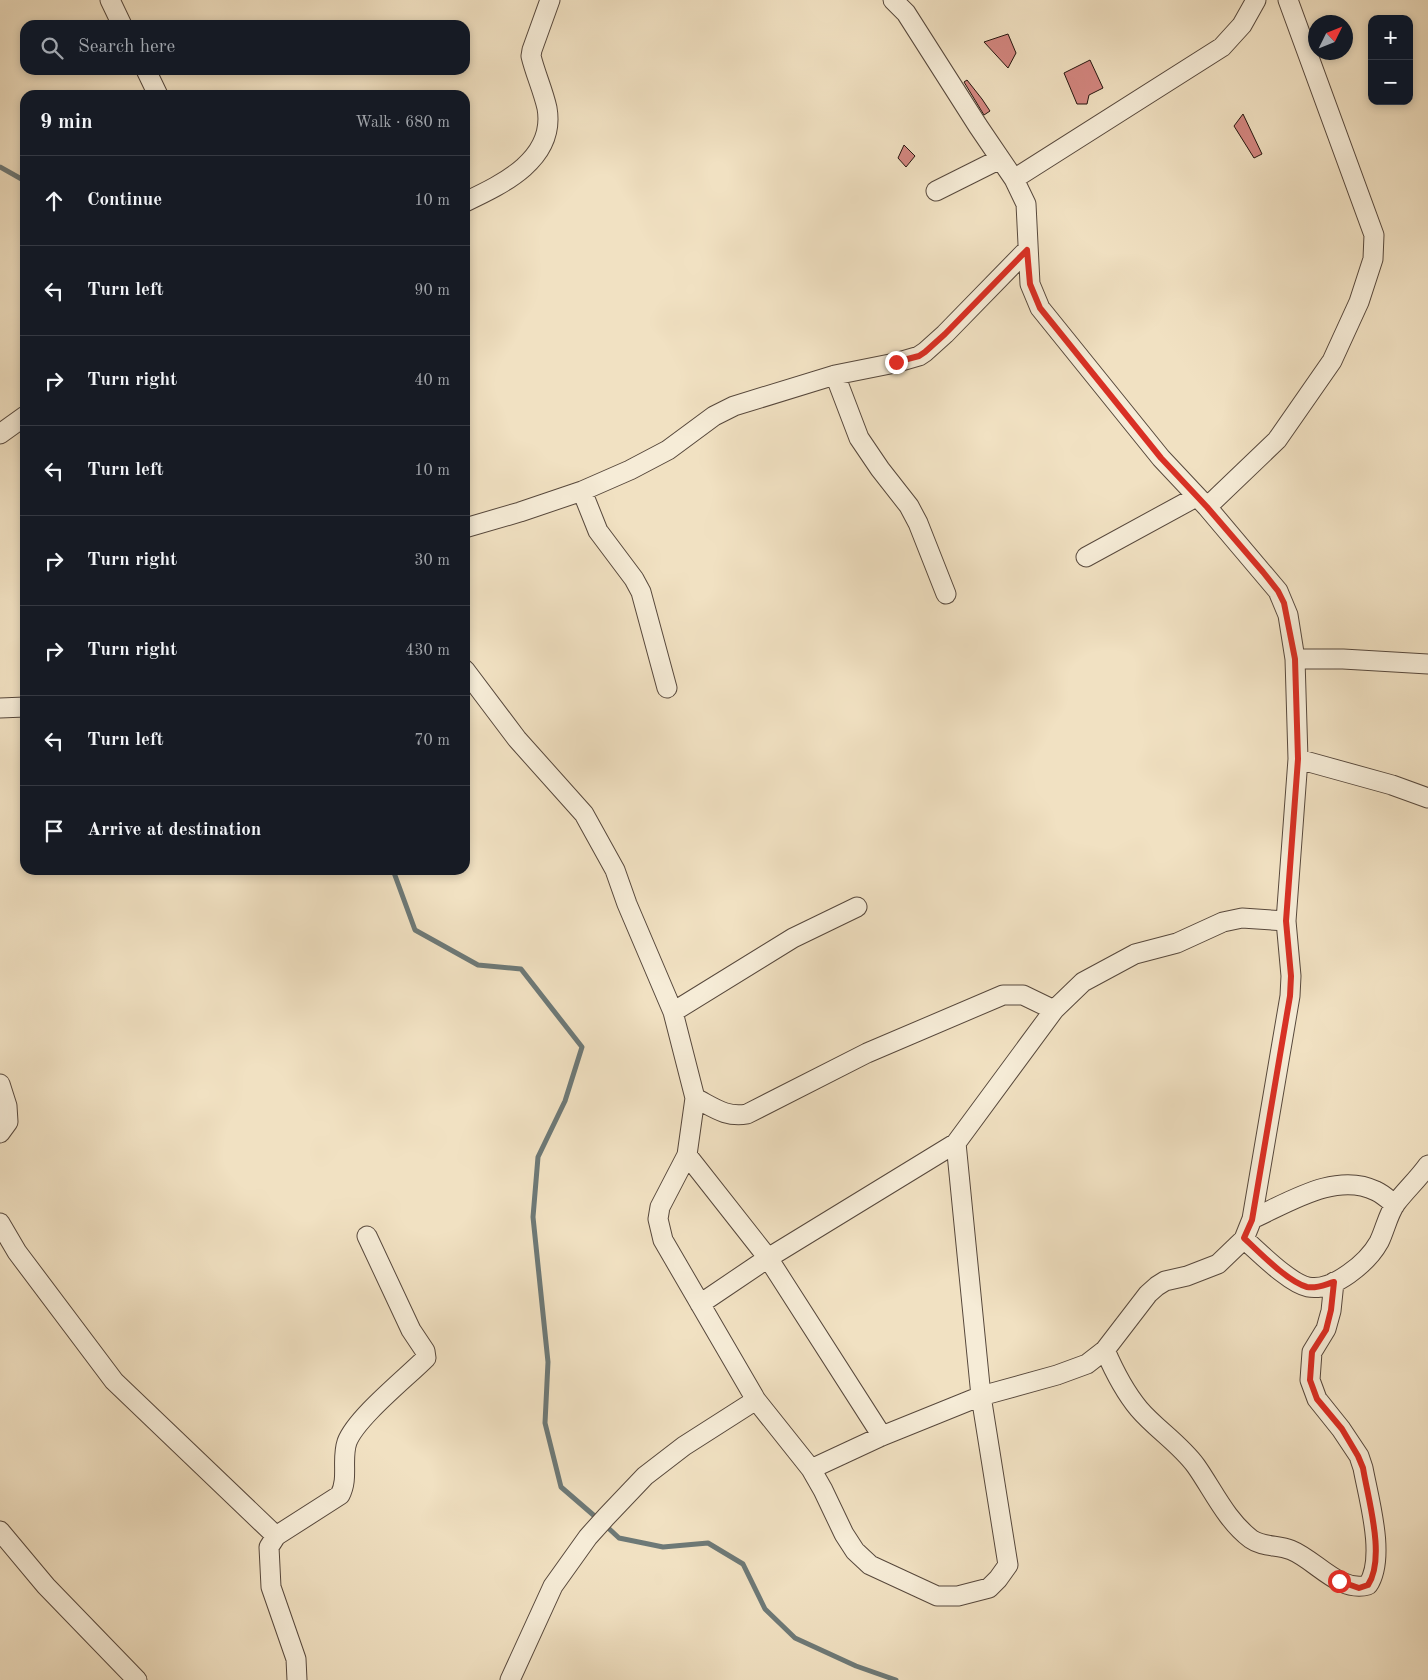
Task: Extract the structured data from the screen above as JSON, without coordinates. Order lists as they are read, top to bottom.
{
  "north": "top right",
  "page": {
    "map_buttons": ["+", "−"],
    "search": "Search here",
    "heading": ["9 min", "Walk · 680 m"],
    "list": [
      ["Continue", "10 m"],
      ["Turn left", "90 m"],
      ["Turn right", "40 m"],
      ["Turn left", "10 m"],
      ["Turn right", "30 m"],
      ["Turn right", "430 m"],
      ["Turn left", "70 m"],
      "Arrive at destination"
    ]
  }
}
